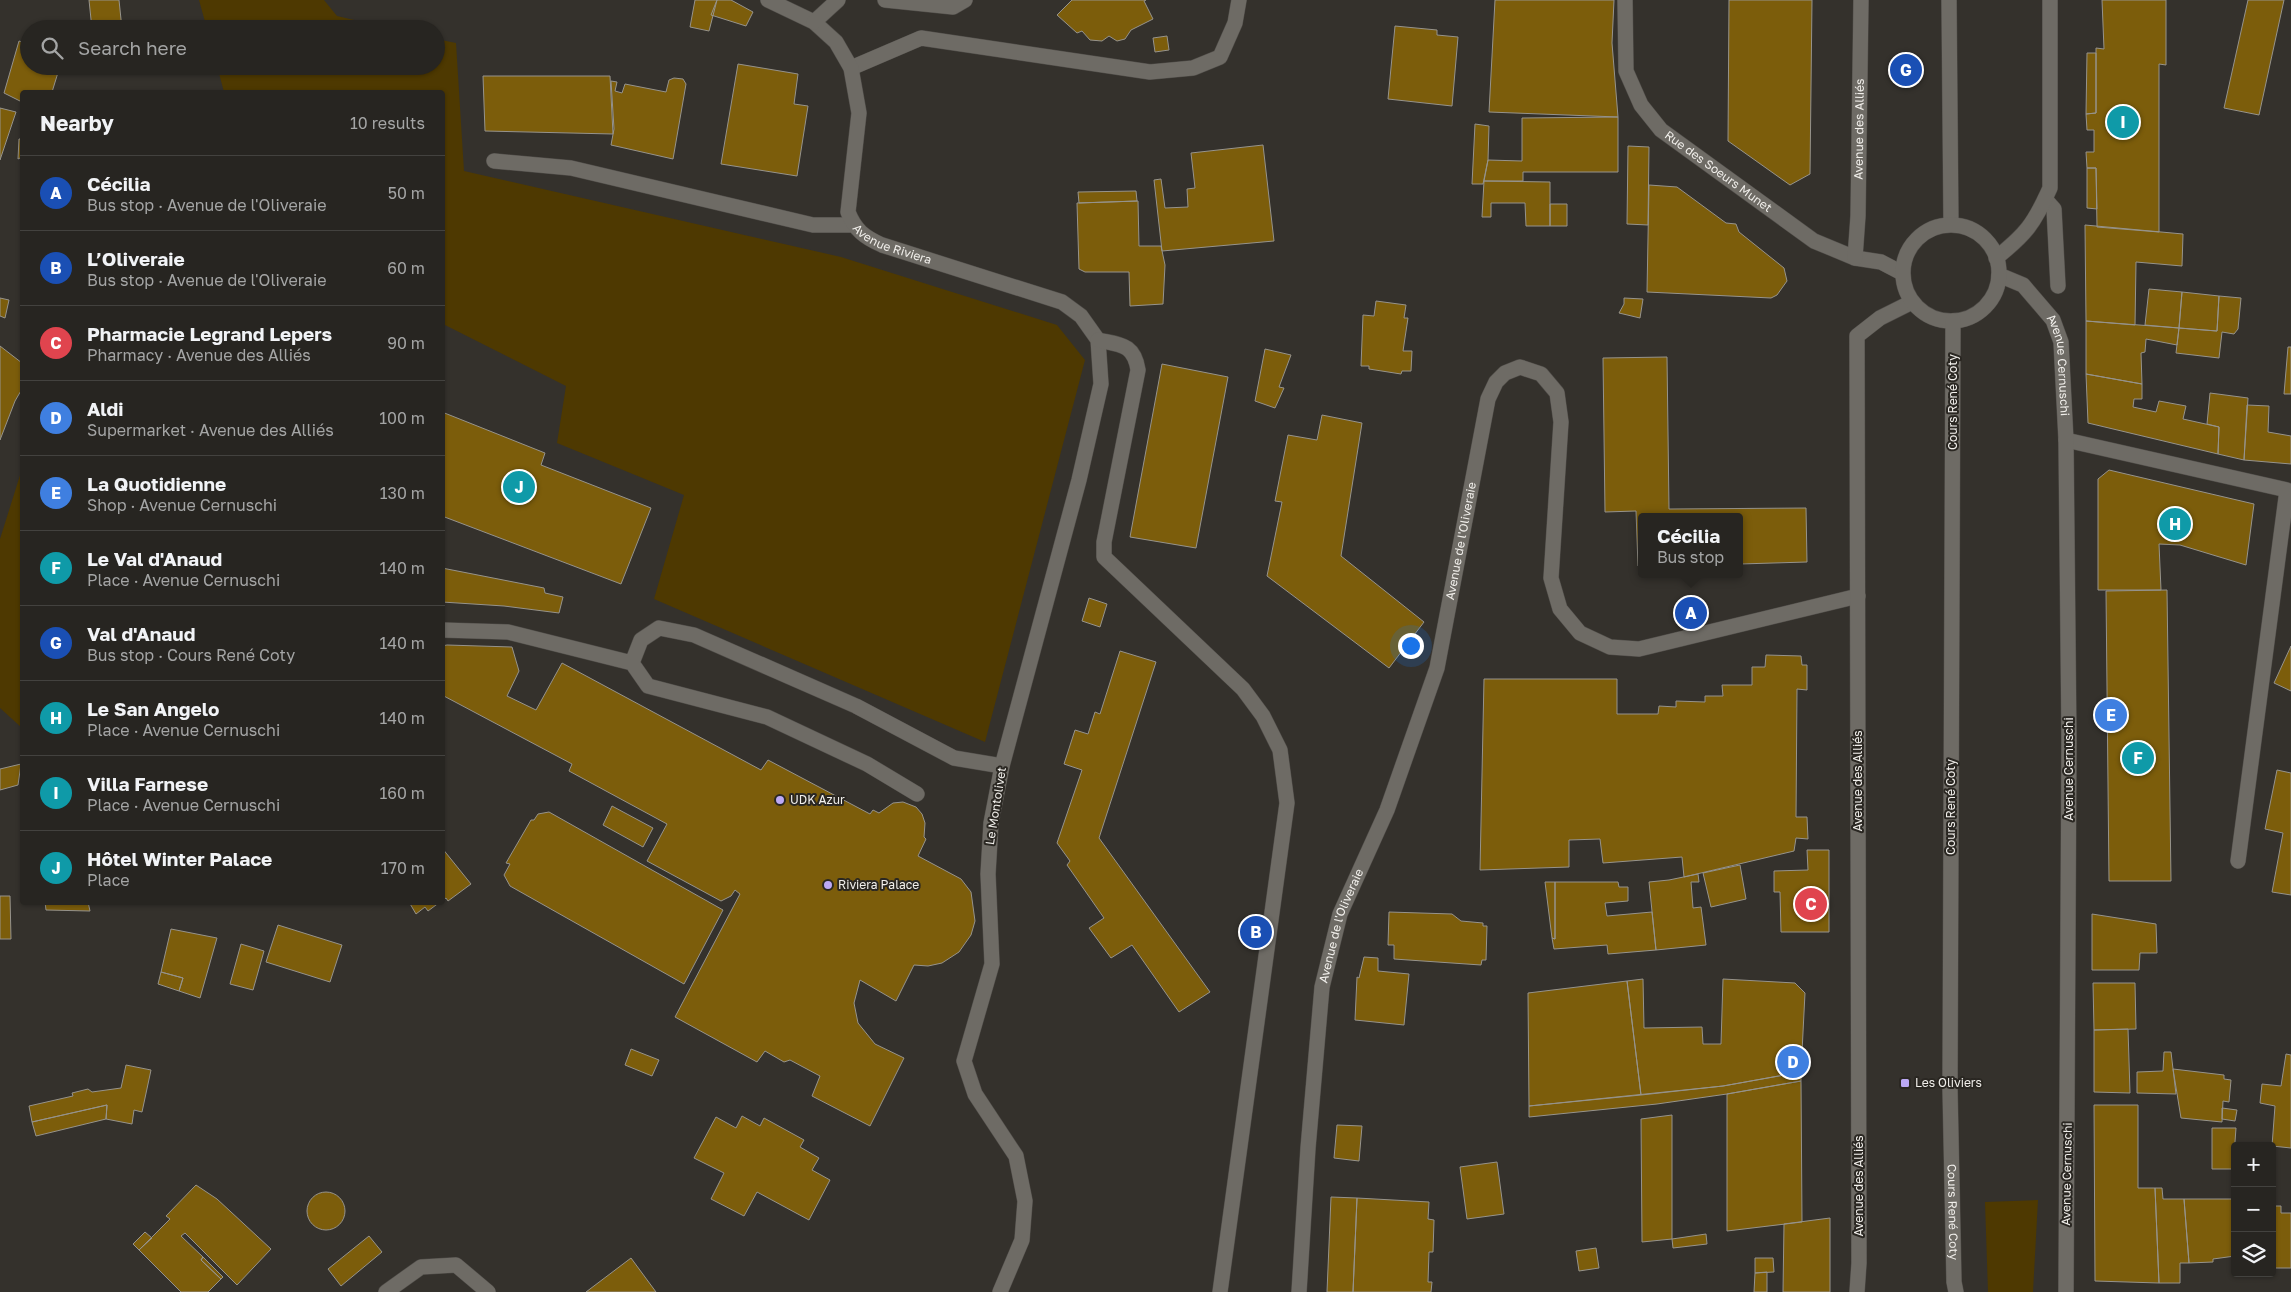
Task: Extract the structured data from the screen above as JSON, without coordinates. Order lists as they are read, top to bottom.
{
  "streets": {
    "street": [
      "Avenue des Alliés",
      "Rue des Soeurs Munet",
      "Avenue Riviera",
      "Avenue Cernuschi",
      "Cours René Coty",
      "Avenue de l'Oliveraie",
      "Le Montolivet"
    ]
  },
  "crossings": [
    ["Avenue des Alliés", "Rue des Soeurs Munet"],
    ["Avenue des Alliés", "Avenue Cernuschi"],
    ["Avenue des Alliés", "Cours René Coty"],
    ["Avenue des Alliés", "Avenue de l'Oliveraie"],
    ["Rue des Soeurs Munet", "Avenue Cernuschi"],
    ["Rue des Soeurs Munet", "Cours René Coty"],
    ["Avenue Riviera", "Le Montolivet"],
    ["Avenue Cernuschi", "Cours René Coty"]
  ],
  "places": {
    "other": ["UDK Azur", "Riviera Palace"],
    "transit": ["Les Oliviers"]
  },
  "page": {
    "search": "Search here",
    "pins": [
      "G",
      "I",
      "J",
      "H",
      "A",
      "E",
      "F",
      "C",
      "B",
      "D"
    ],
    "heading": ["Nearby", "10 results"],
    "list": [
      {
        "mark": "A",
        "name": "Cécilia",
        "note": "Bus stop · Avenue de l'Oliveraie",
        "value": "50 m"
      },
      {
        "mark": "B",
        "name": "L’Oliveraie",
        "note": "Bus stop · Avenue de l'Oliveraie",
        "value": "60 m"
      },
      {
        "mark": "C",
        "name": "Pharmacie Legrand Lepers",
        "note": "Pharmacy · Avenue des Alliés",
        "value": "90 m"
      },
      {
        "mark": "D",
        "name": "Aldi",
        "note": "Supermarket · Avenue des Alliés",
        "value": "100 m"
      },
      {
        "mark": "E",
        "name": "La Quotidienne",
        "note": "Shop · Avenue Cernuschi",
        "value": "130 m"
      },
      {
        "mark": "F",
        "name": "Le Val d'Anaud",
        "note": "Place · Avenue Cernuschi",
        "value": "140 m"
      },
      {
        "mark": "G",
        "name": "Val d'Anaud",
        "note": "Bus stop · Cours René Coty",
        "value": "140 m"
      },
      {
        "mark": "H",
        "name": "Le San Angelo",
        "note": "Place · Avenue Cernuschi",
        "value": "140 m"
      },
      {
        "mark": "I",
        "name": "Villa Farnese",
        "note": "Place · Avenue Cernuschi",
        "value": "160 m"
      },
      {
        "mark": "J",
        "name": "Hôtel Winter Palace",
        "note": "Place",
        "value": "170 m"
      }
    ],
    "popup": ["Cécilia", "Bus stop"],
    "map_buttons": ["+", "−"]
  }
}
